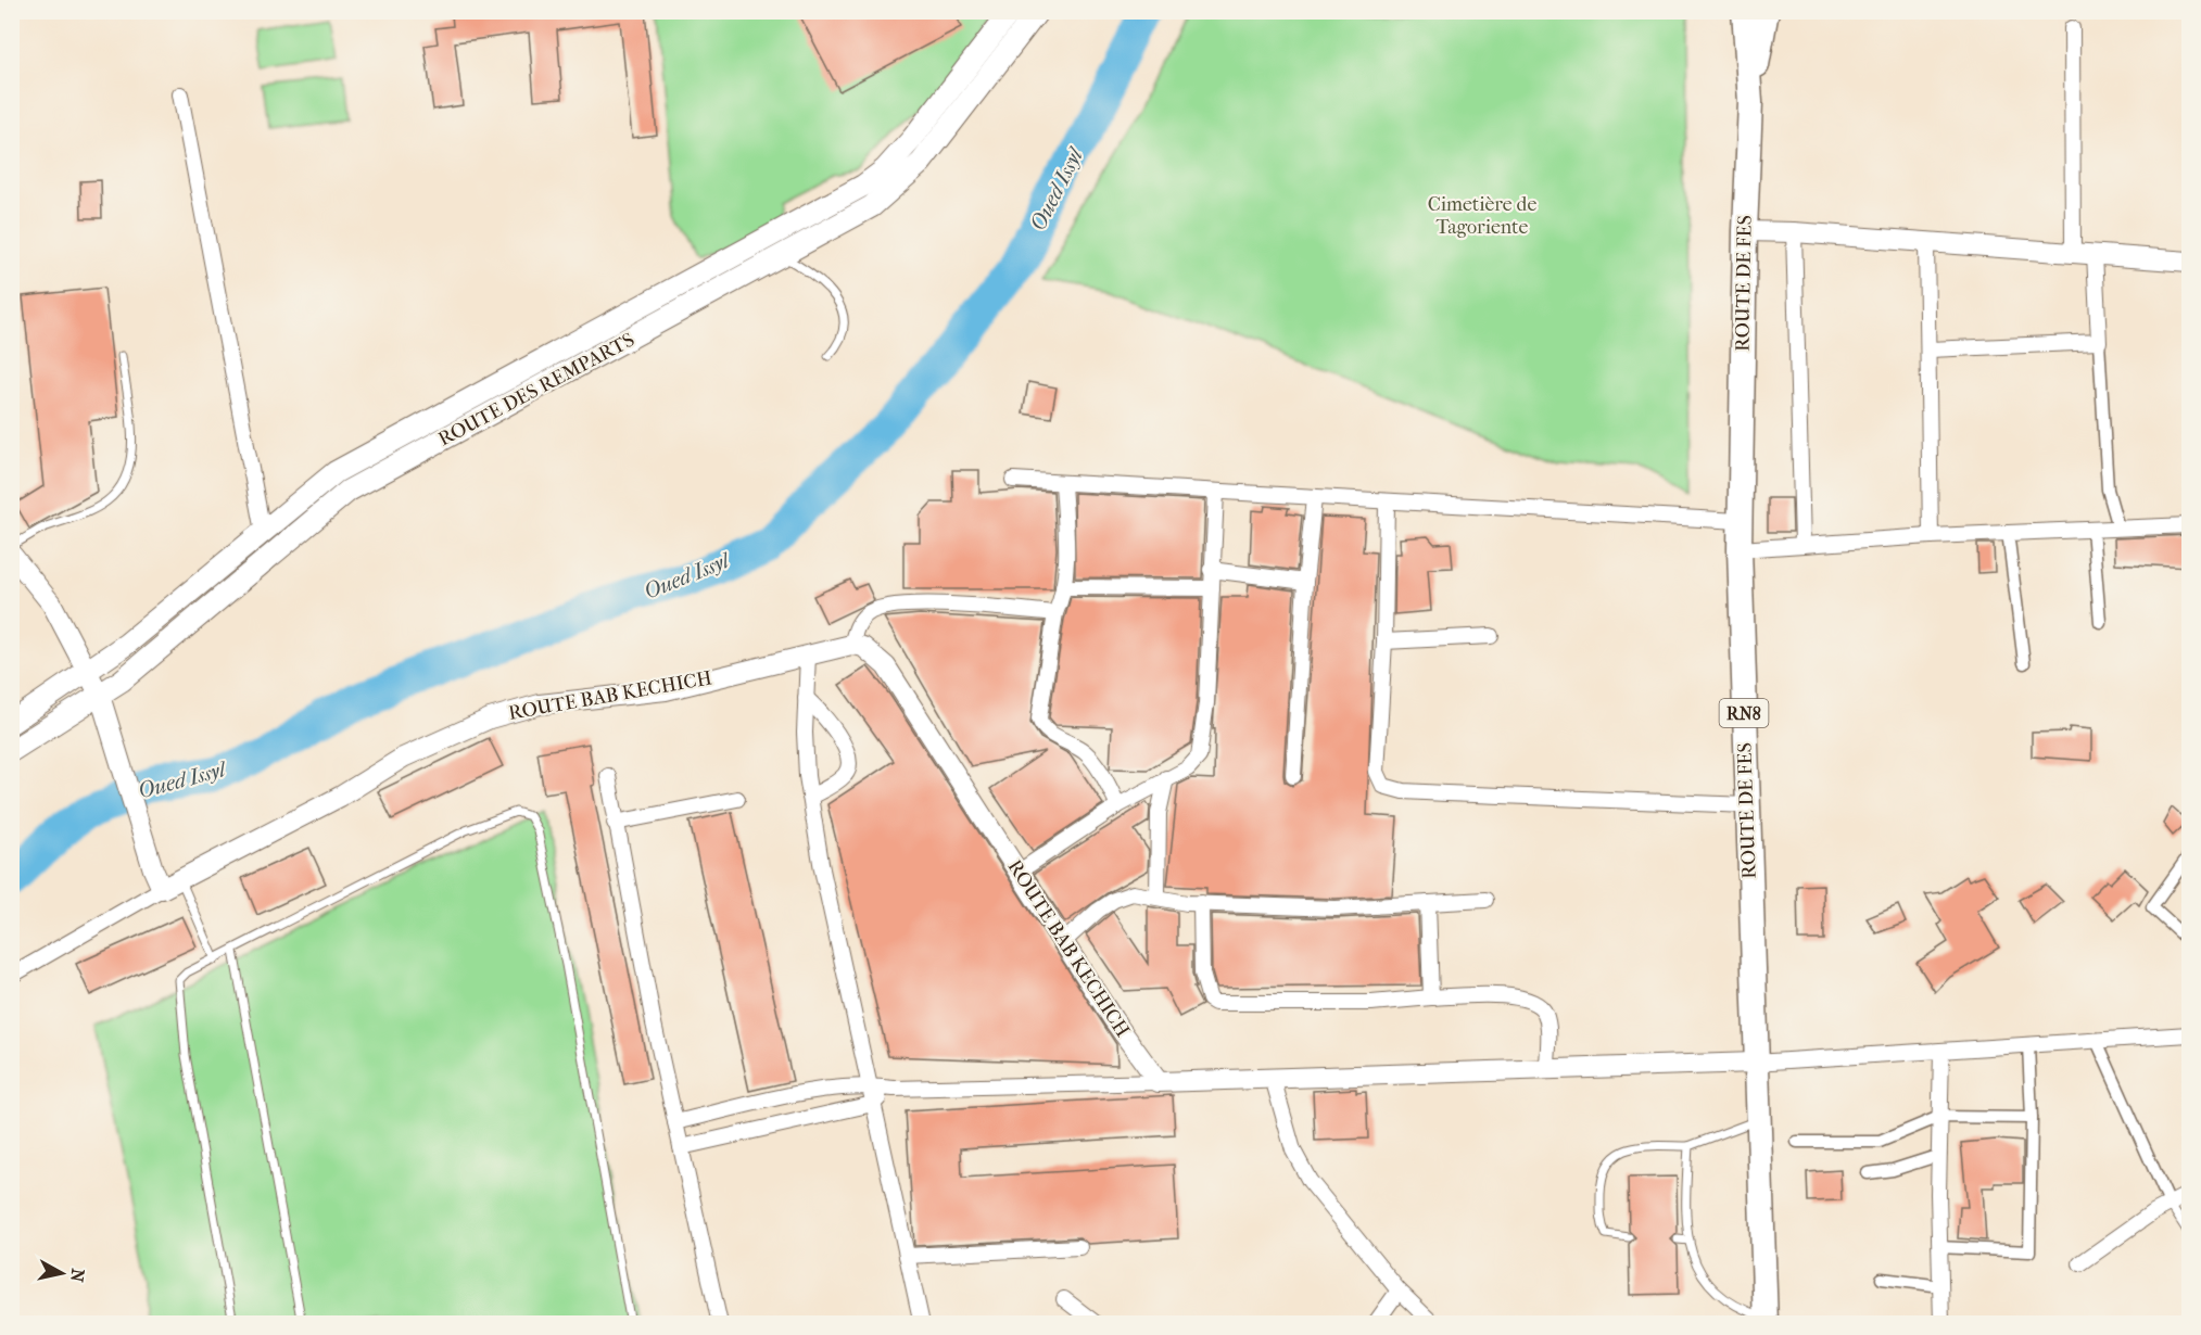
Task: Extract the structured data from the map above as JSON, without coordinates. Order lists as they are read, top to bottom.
{
  "streets": {
    "main road": ["ROUTE DE FES", "ROUTE DES REMPARTS", "RN8"],
    "street": ["ROUTE BAB KECHICH"]
  },
  "water": ["Oued Issyl"],
  "parks": ["Cimetière de Tagoriente"],
  "north": "right"
}
